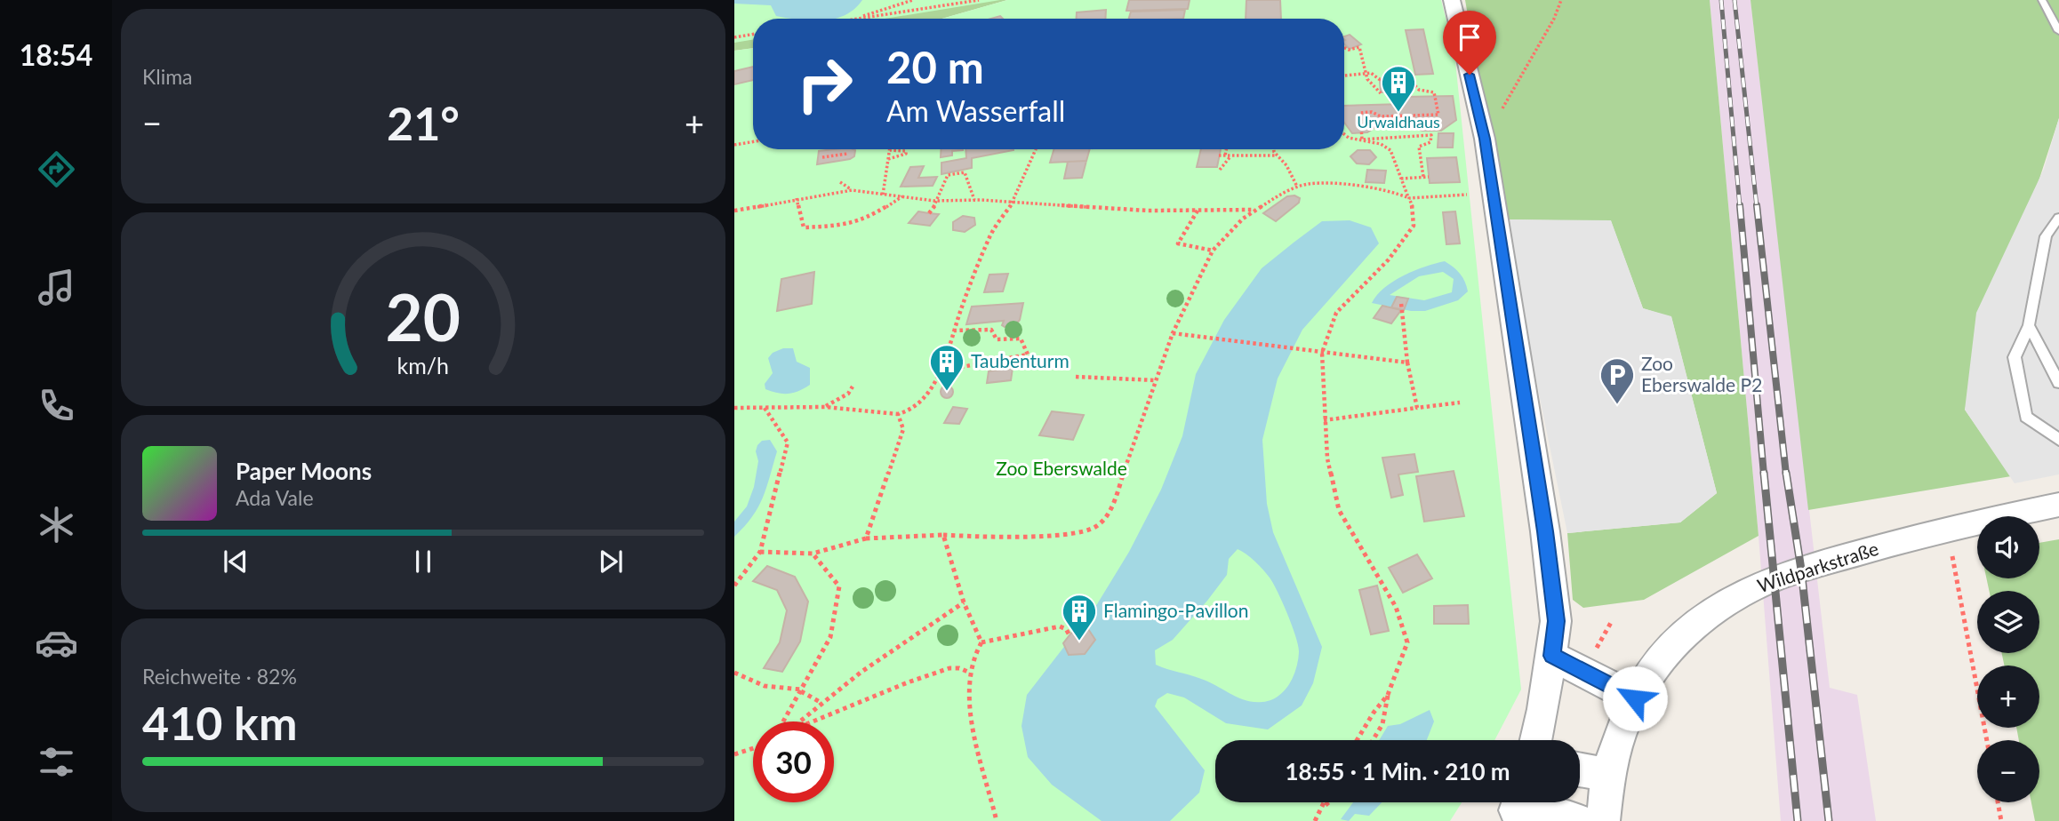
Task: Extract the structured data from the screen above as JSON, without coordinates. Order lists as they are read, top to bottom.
{
  "streets": {
    "street": ["Wildparkstraße"]
  },
  "parks": ["Zoo Eberswalde"],
  "places": {
    "building": ["Urwaldhaus", "Taubenturm", "Flamingo-Pavillon"],
    "parking": ["Zoo Eberswalde P2"]
  },
  "page": {
    "tabs": "18:54",
    "tile": [
      "Klima",
      ["Reichweite · 82%", "410 km"]
    ],
    "turn": ["20 m", "Am Wasserfall"],
    "heat": ["−", "21°", "+"],
    "song": ["Paper Moons", "Ada Vale"],
    "map_buttons": ["+", "−"],
    "limit": "30",
    "trip": "18:55 · 1 Min. · 210 m",
    "gauge": ["20", "km/h"]
  }
}
